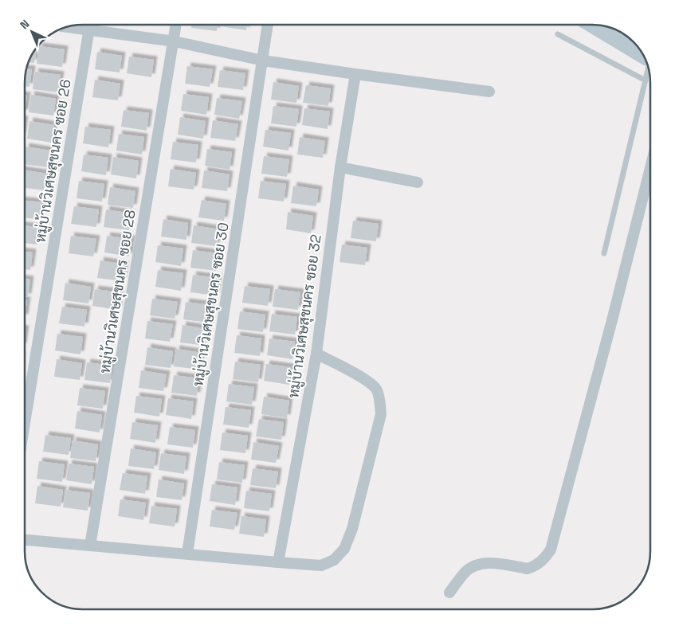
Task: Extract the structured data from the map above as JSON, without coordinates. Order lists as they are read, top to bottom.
{
  "streets": {
    "street": [
      "หมู่บ้านวิเศษสุขนคร ซอย 26",
      "หมู่บ้านวิเศษสุขนคร ซอย 28",
      "หมู่บ้านวิเศษสุขนคร ซอย 30",
      "หมู่บ้านวิเศษสุขนคร ซอย 32"
    ]
  },
  "north": "top left"
}
